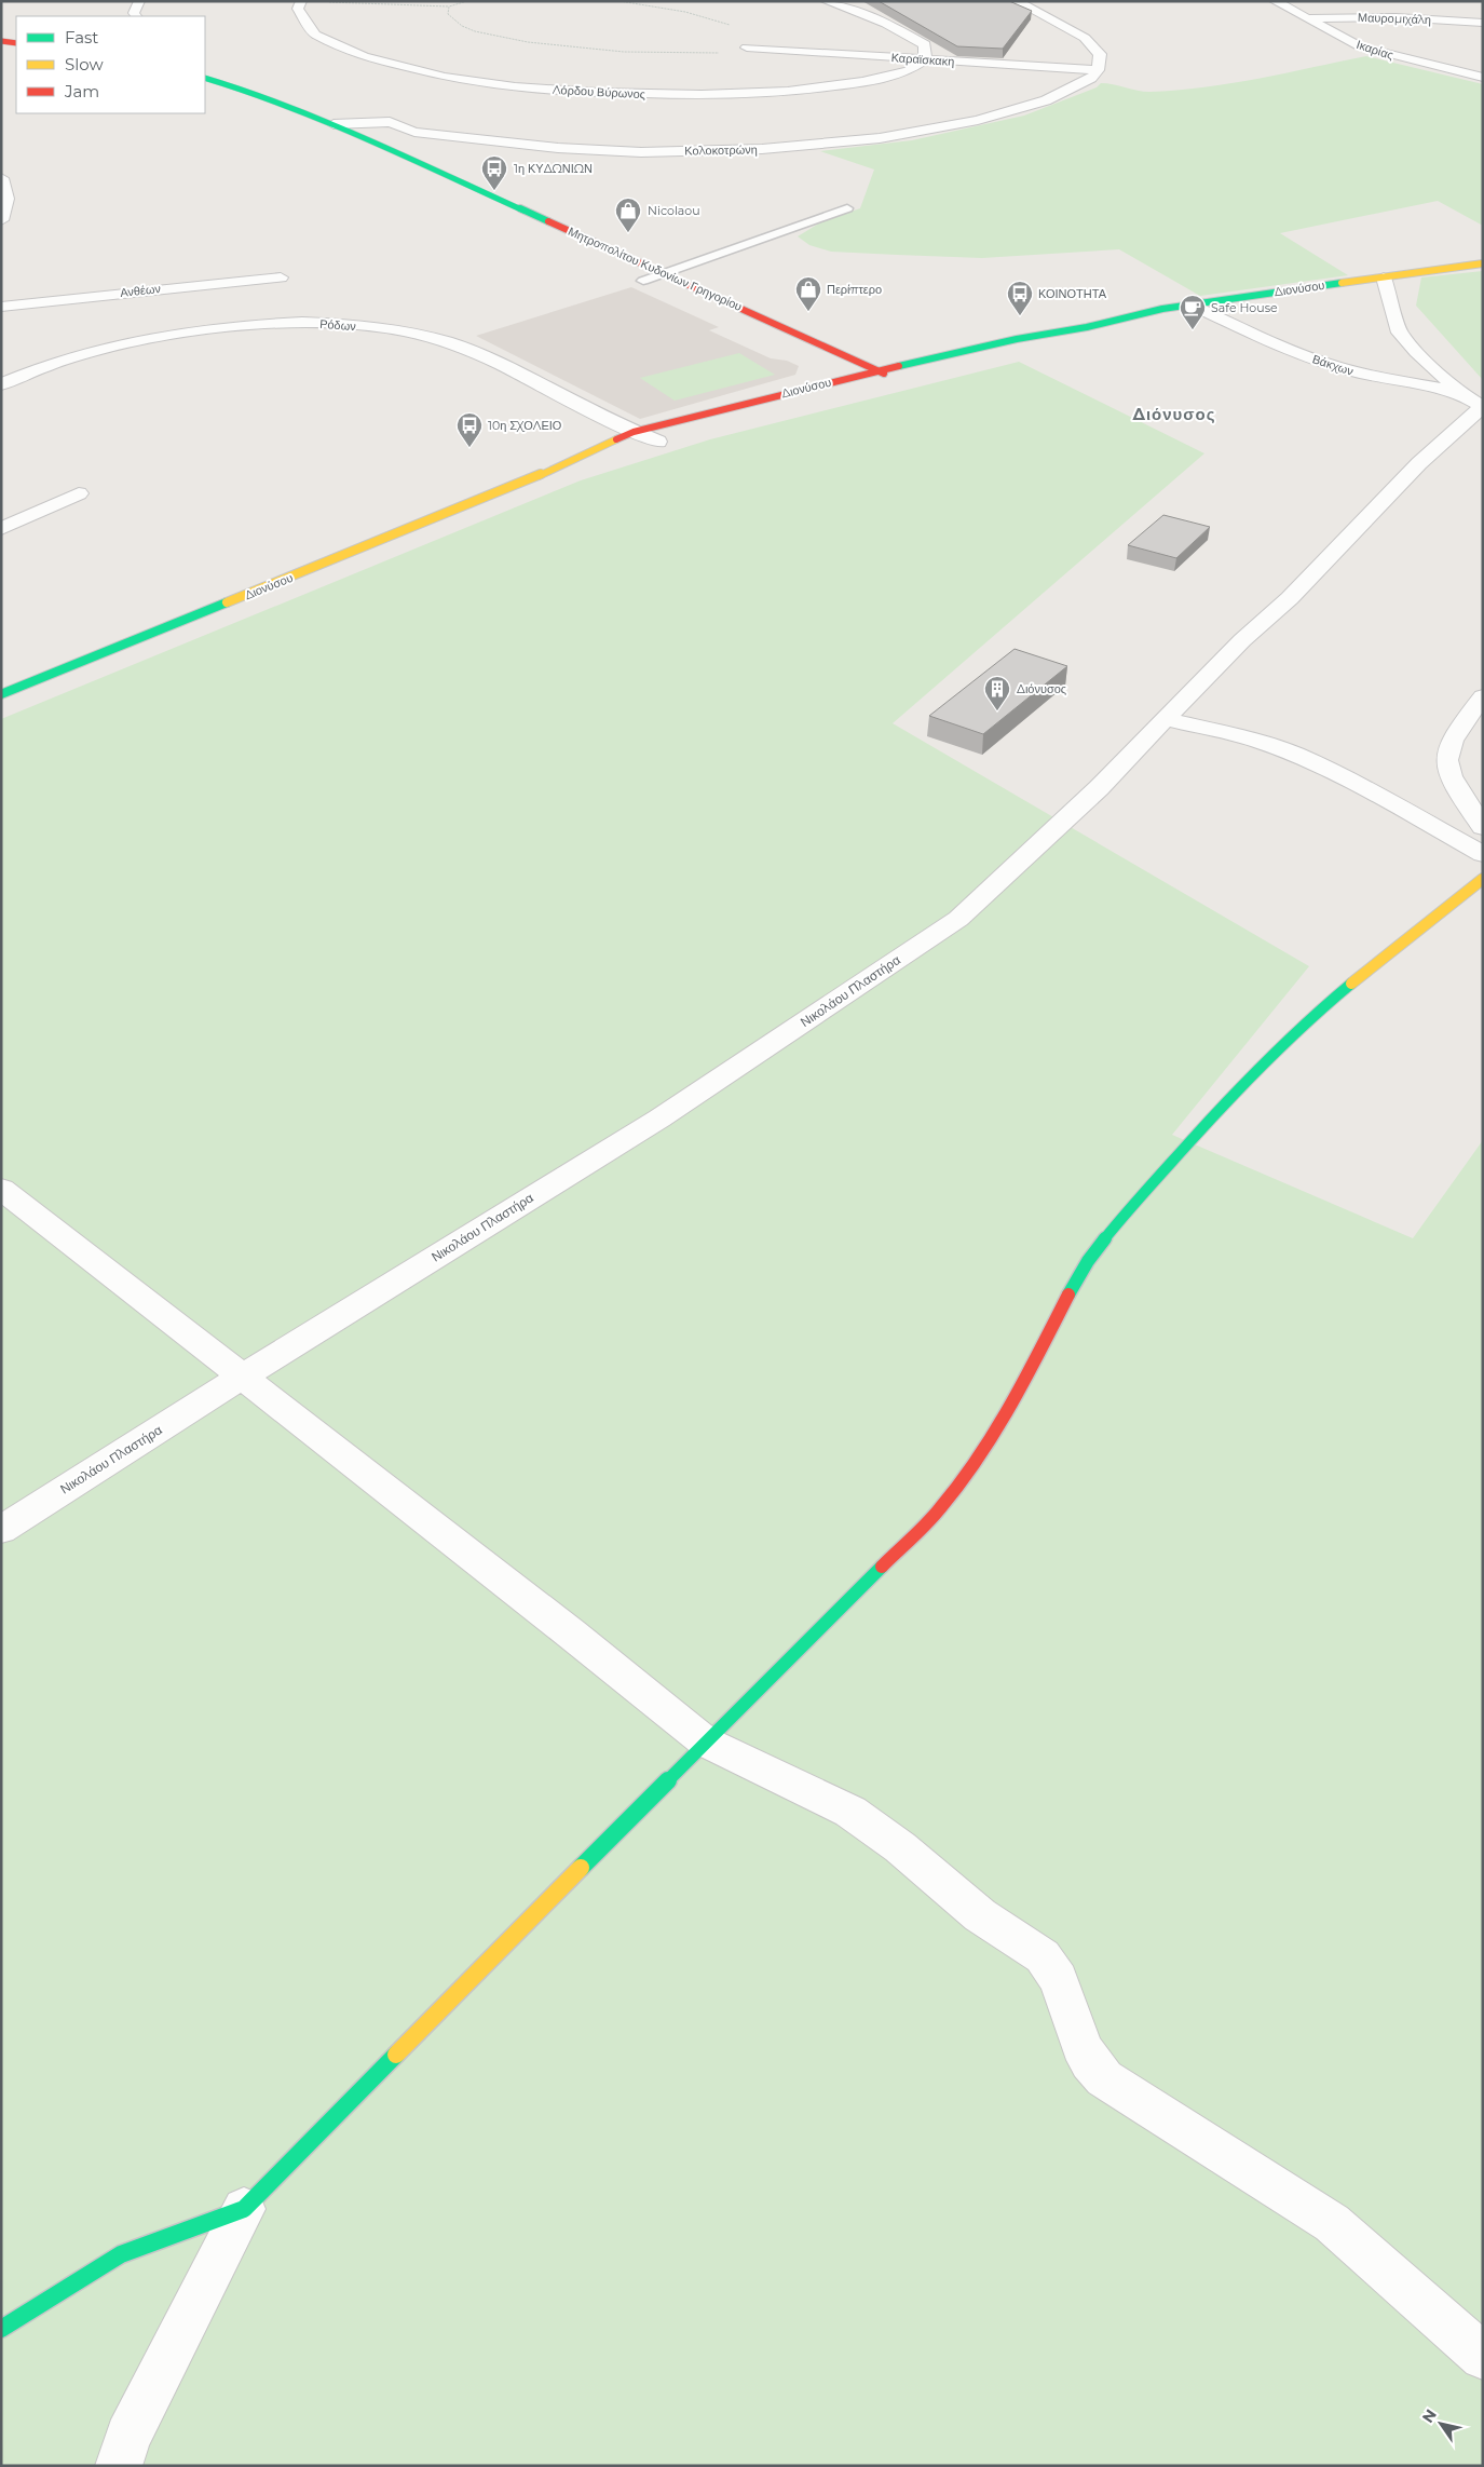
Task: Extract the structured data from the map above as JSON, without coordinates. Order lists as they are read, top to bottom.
{
  "streets": {
    "street": [
      "Μαυρομιχάλη",
      "Ικαρίας",
      "Καραϊσκακη",
      "Λόρδου Βύρωνος",
      "Κολοκοτρώνη",
      "Μητροπολίτου Κυδονίων Γρηγορίου",
      "Διονύσου",
      "Ανθέων",
      "Ρόδων",
      "Βάκχων",
      "Νικολάου Πλαστήρα"
    ]
  },
  "crossings": [
    ["Μαυρομιχάλη", "Ικαρίας"],
    ["Καραϊσκακη", "Λόρδου Βύρωνος"],
    ["Καραϊσκακη", "Κολοκοτρώνη"],
    ["Κολοκοτρώνη", "Μητροπολίτου Κυδονίων Γρηγορίου"],
    ["Μητροπολίτου Κυδονίων Γρηγορίου", "Διονύσου"],
    ["Διονύσου", "Ρόδων"],
    ["Διονύσου", "Βάκχων"],
    ["Βάκχων", "Νικολάου Πλαστήρα"]
  ],
  "districts": ["Διόνυσος"],
  "places": {
    "bus stop": ["1η ΚΥΔΩΝΙΩΝ", "ΚΟΙΝΟΤΗΤΑ", "10η ΣΧΟΛΕΙΟ"],
    "shop": ["Nicolaou", "Περίπτερο"],
    "cafe": ["Safe House"],
    "building": ["Διόνυσος"]
  },
  "legend": ["Fast", "Slow", "Jam"],
  "north": "top left"
}
